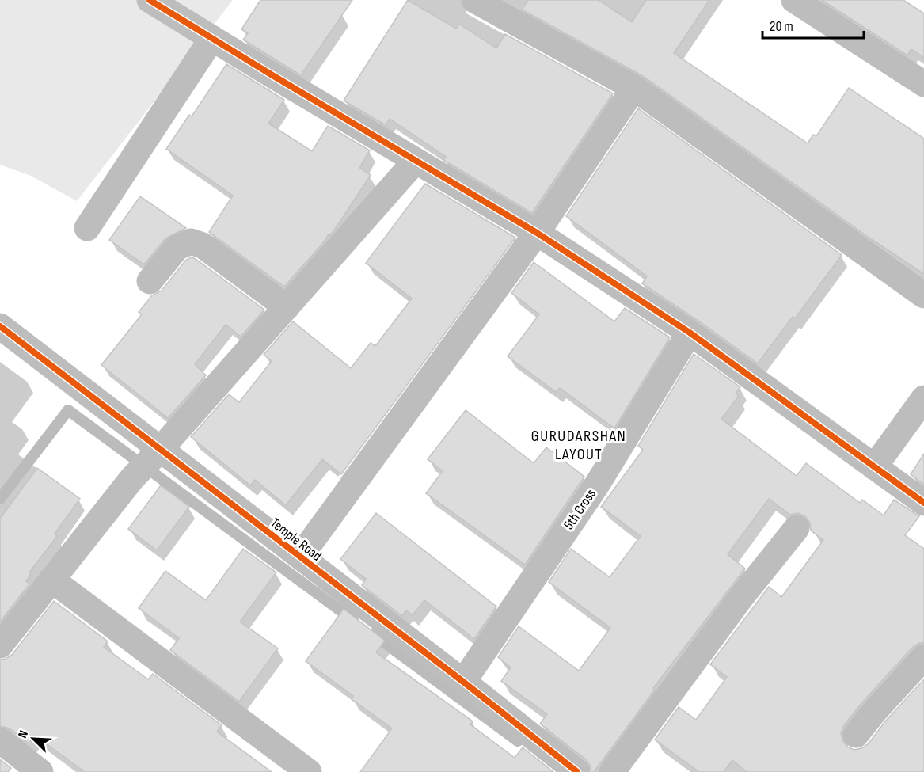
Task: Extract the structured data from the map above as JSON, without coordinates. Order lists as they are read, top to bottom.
{
  "streets": {
    "street": ["5th Cross", "Temple Road"]
  },
  "crossings": [
    ["5th Cross", "Temple Road"]
  ],
  "districts": ["GURUDARSHAN LAYOUT"],
  "scale_bar": "20 m",
  "north": "top left"
}
